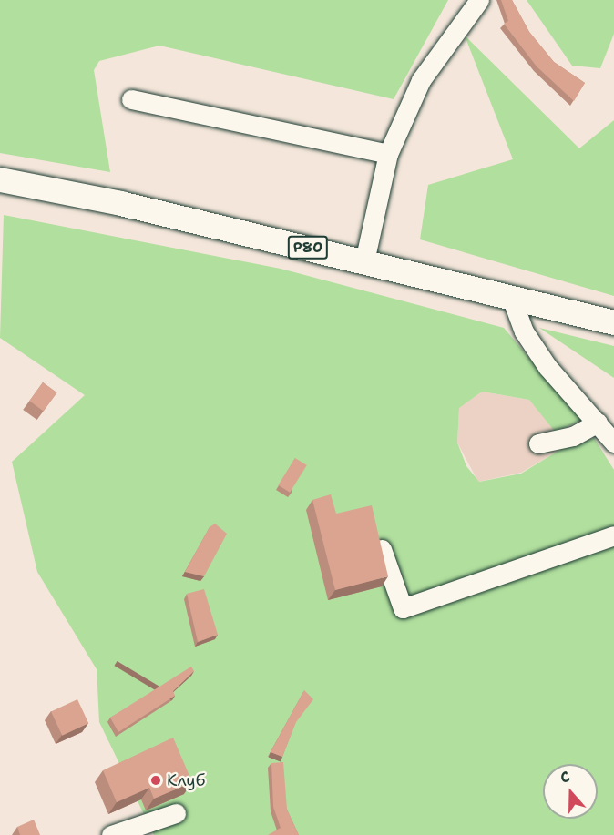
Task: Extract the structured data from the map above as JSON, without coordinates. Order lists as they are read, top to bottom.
{
  "streets": {
    "main road": ["Р80"]
  },
  "places": ["Клуб"],
  "north": "top"
}
